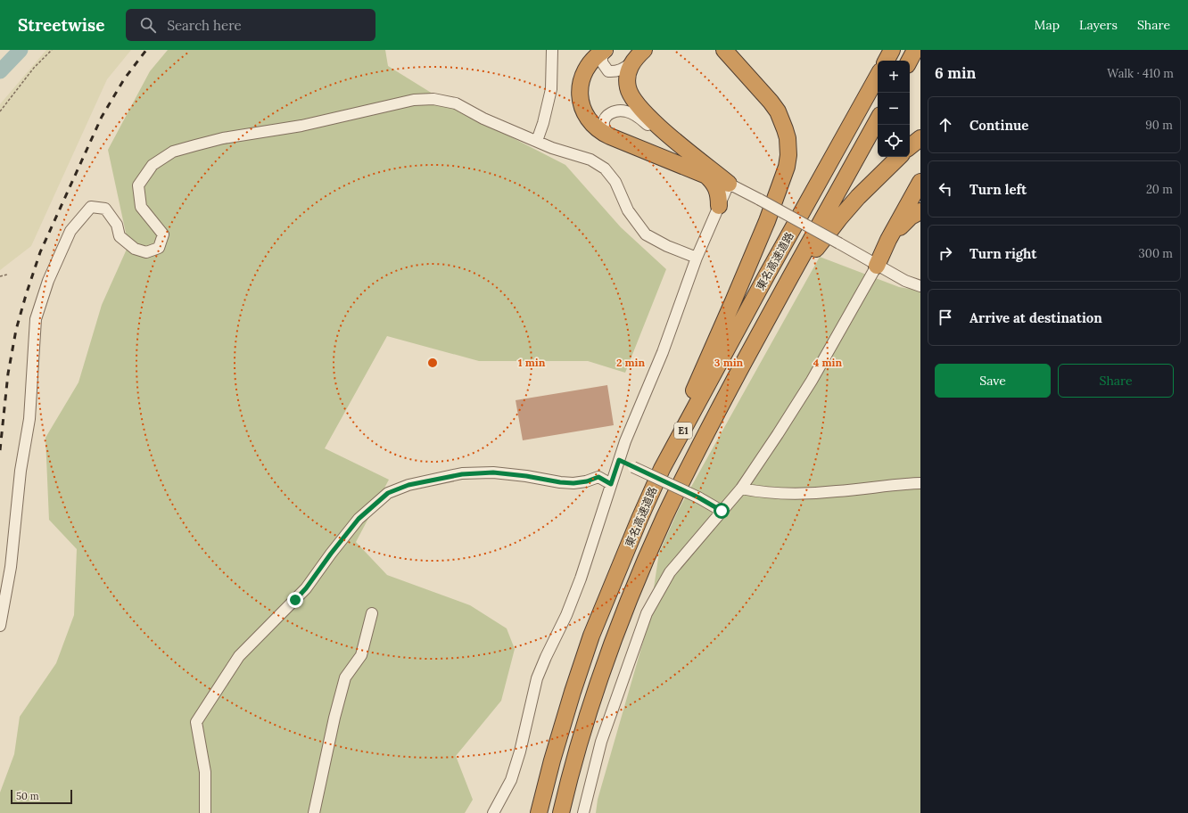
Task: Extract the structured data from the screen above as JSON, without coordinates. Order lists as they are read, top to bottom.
{
  "streets": {
    "highway": ["東名高速道路", "E1"]
  },
  "scale_bar": "50 m",
  "page": {
    "header": "Streetwise",
    "search": "Search here",
    "nav": ["Map", "Layers", "Share"],
    "heading": ["6 min", "Walk · 410 m"],
    "map_buttons": ["+", "−"],
    "list": [
      ["Continue", "90 m"],
      ["Turn left", "20 m"],
      ["Turn right", "300 m"],
      "Arrive at destination"
    ],
    "buttons": ["Save", "Share"],
    "scale": "50 m"
  },
  "rings": [
    "1 min",
    "2 min",
    "3 min",
    "4 min"
  ]
}
